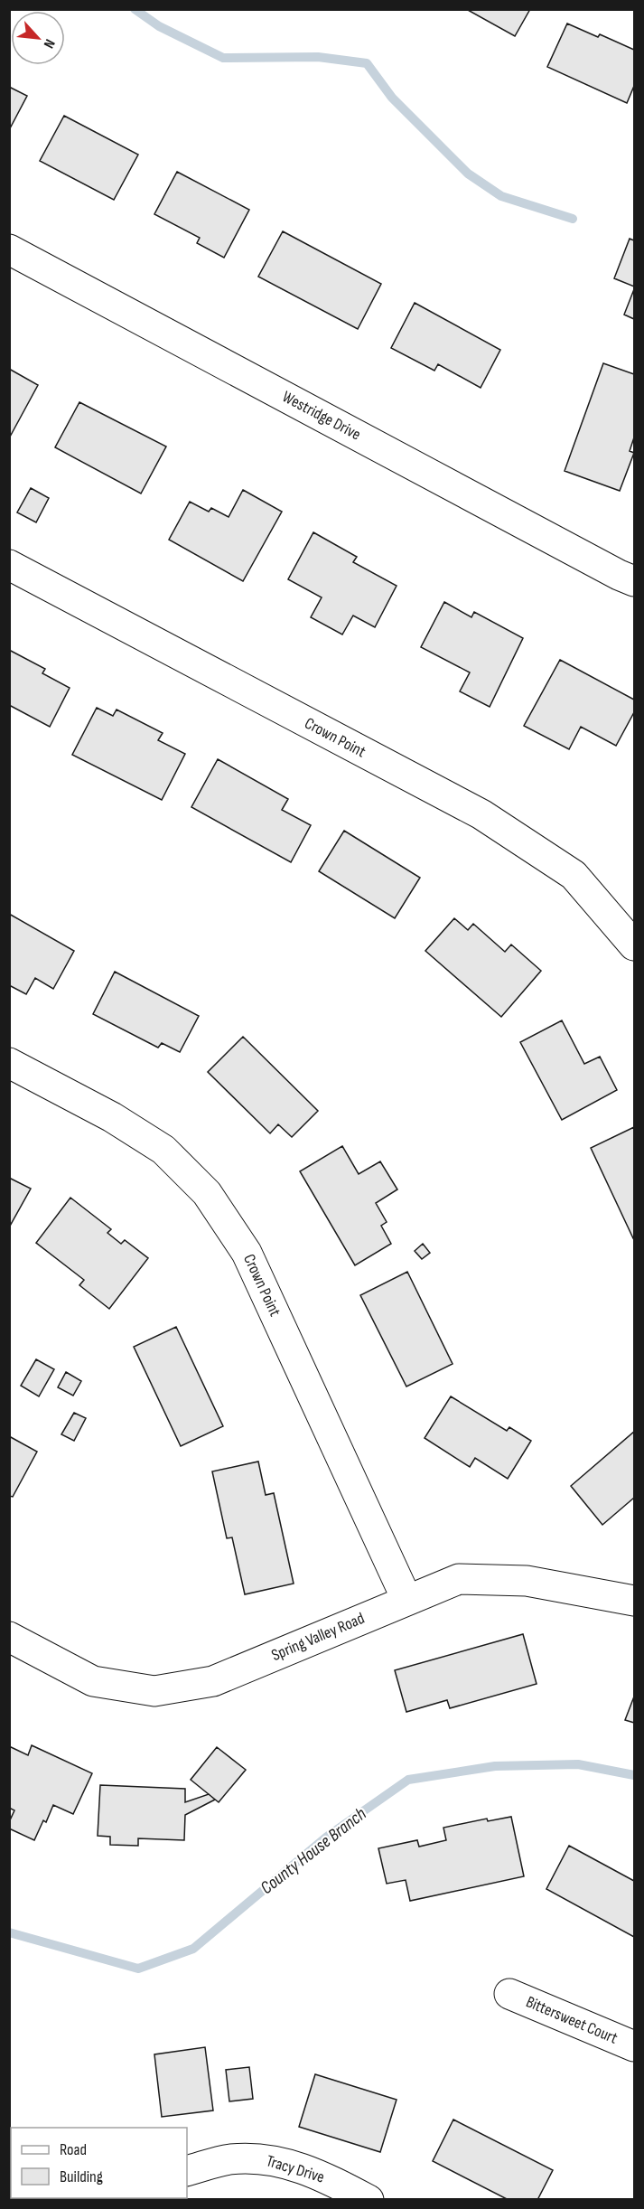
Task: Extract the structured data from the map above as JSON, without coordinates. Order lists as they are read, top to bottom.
{
  "streets": {
    "street": [
      "Westridge Drive",
      "Crown Point",
      "Spring Valley Road",
      "Bittersweet Court",
      "Tracy Drive"
    ]
  },
  "crossings": [
    ["Crown Point", "Spring Valley Road"]
  ],
  "water": ["County House Branch"],
  "legend": ["Road", "Building"],
  "north": "bottom right"
}
